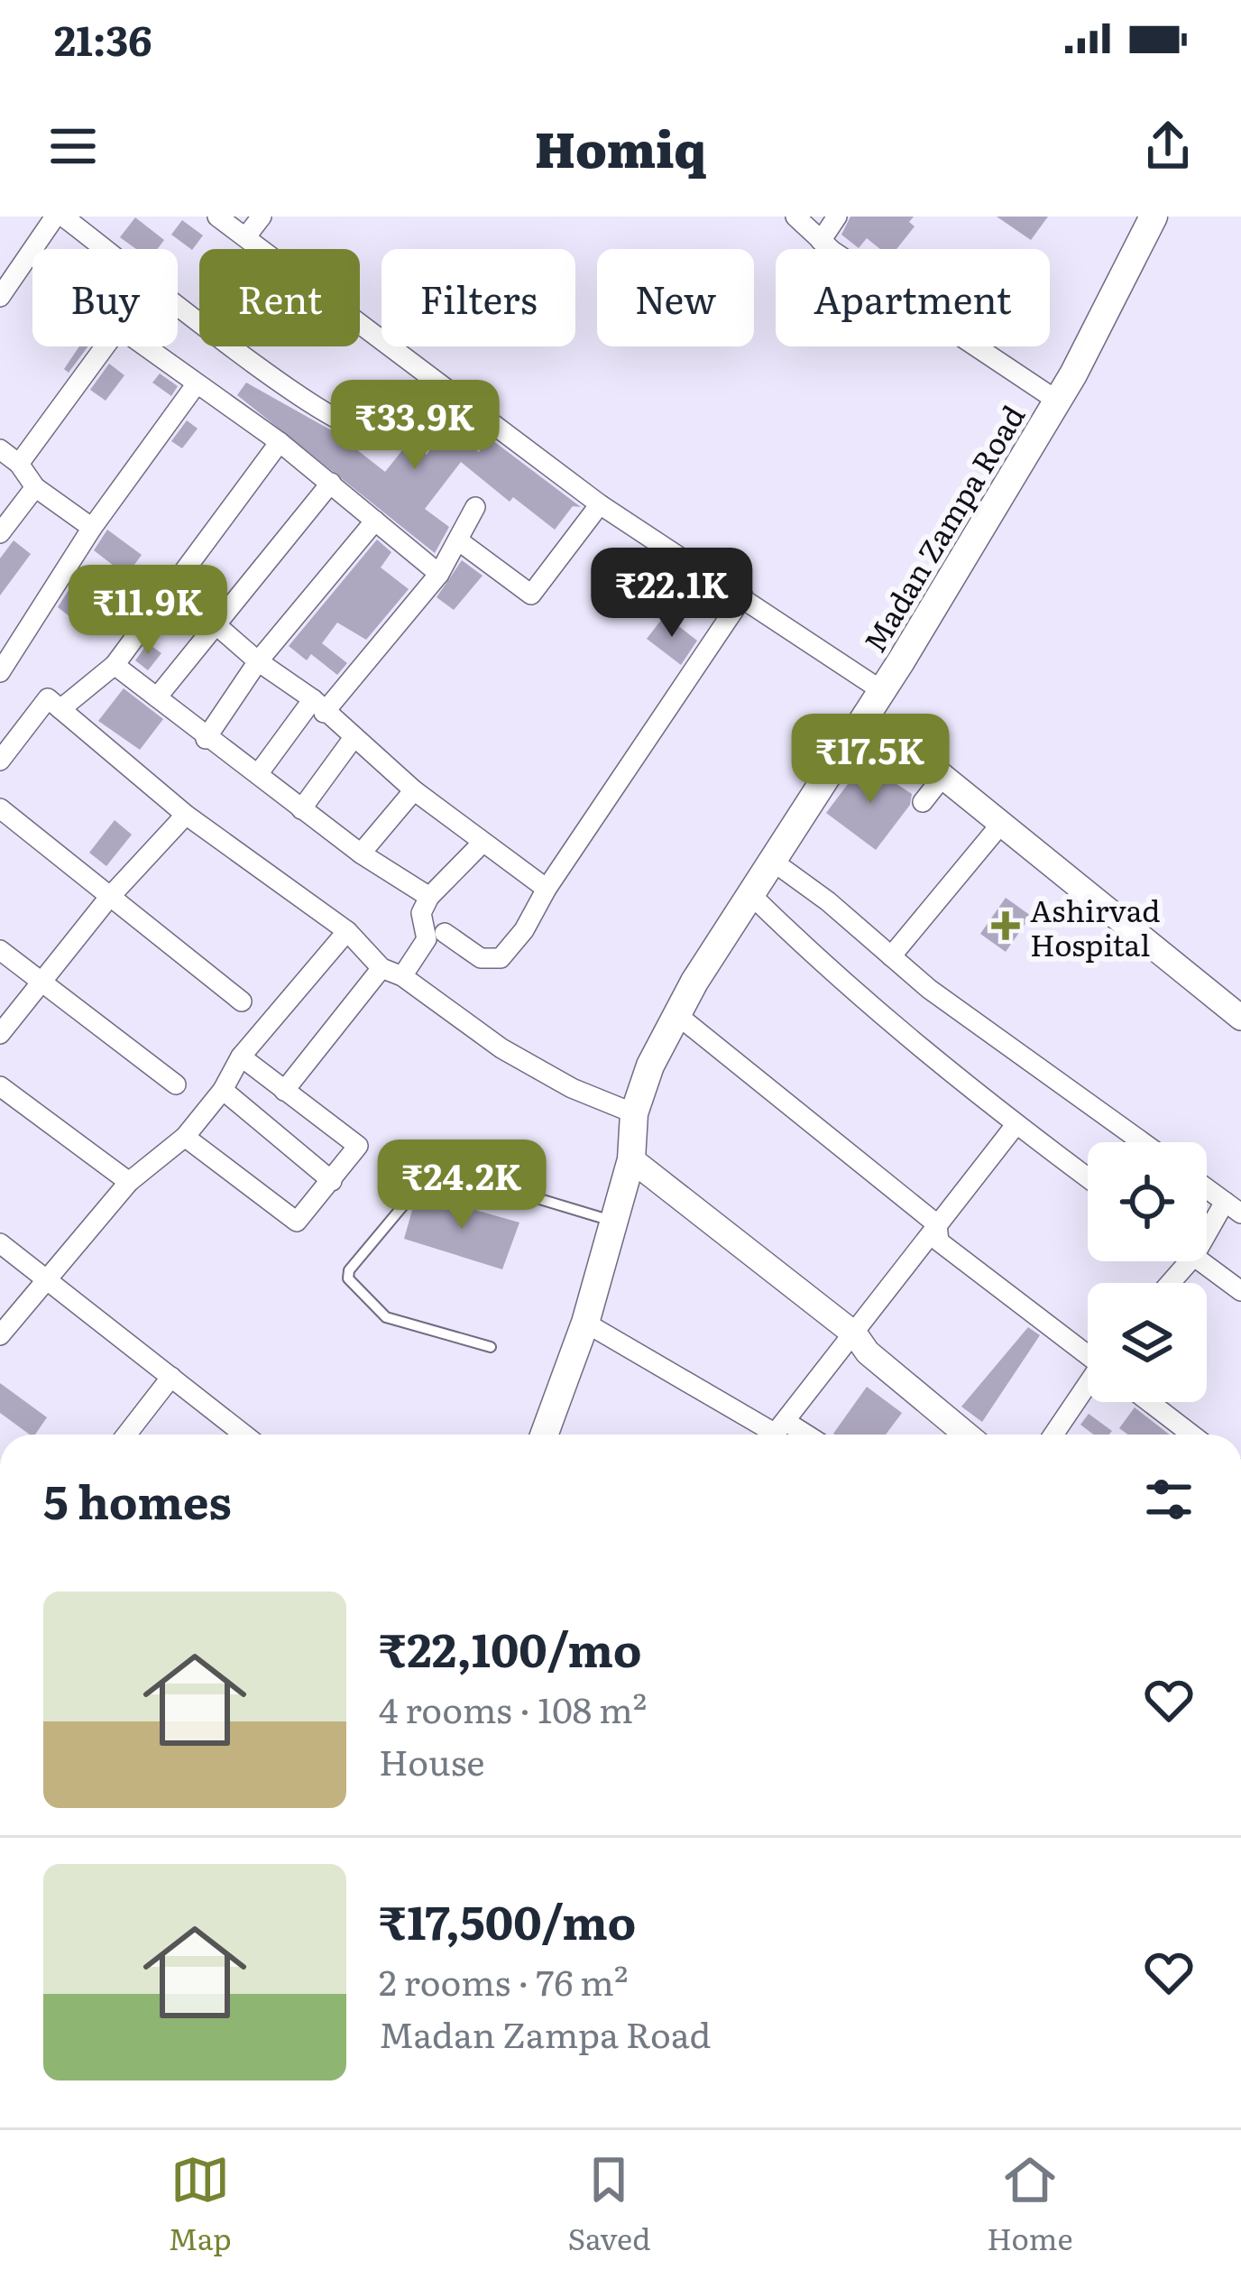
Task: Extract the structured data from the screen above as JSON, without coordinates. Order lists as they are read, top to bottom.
{
  "streets": {
    "main road": ["Madan Zampa Road"]
  },
  "places": {
    "health": ["Ashirvad Hospital"]
  },
  "page": {
    "status": "21:36",
    "header": "Homiq",
    "chip": [
      "Buy",
      "Rent",
      "Filters",
      "New",
      "Apartment"
    ],
    "price": [
      "₹33.9K",
      "₹22.1K",
      "₹11.9K",
      "₹17.5K",
      "₹24.2K"
    ],
    "heading": "5 homes",
    "list": [
      {
        "name": "₹22,100/mo",
        "note": "4 rooms · 108 m² · House"
      },
      {
        "name": "₹17,500/mo",
        "note": "2 rooms · 76 m² · Madan Zampa Road"
      }
    ],
    "tabs": ["Map", "Saved", "Home"]
  }
}
